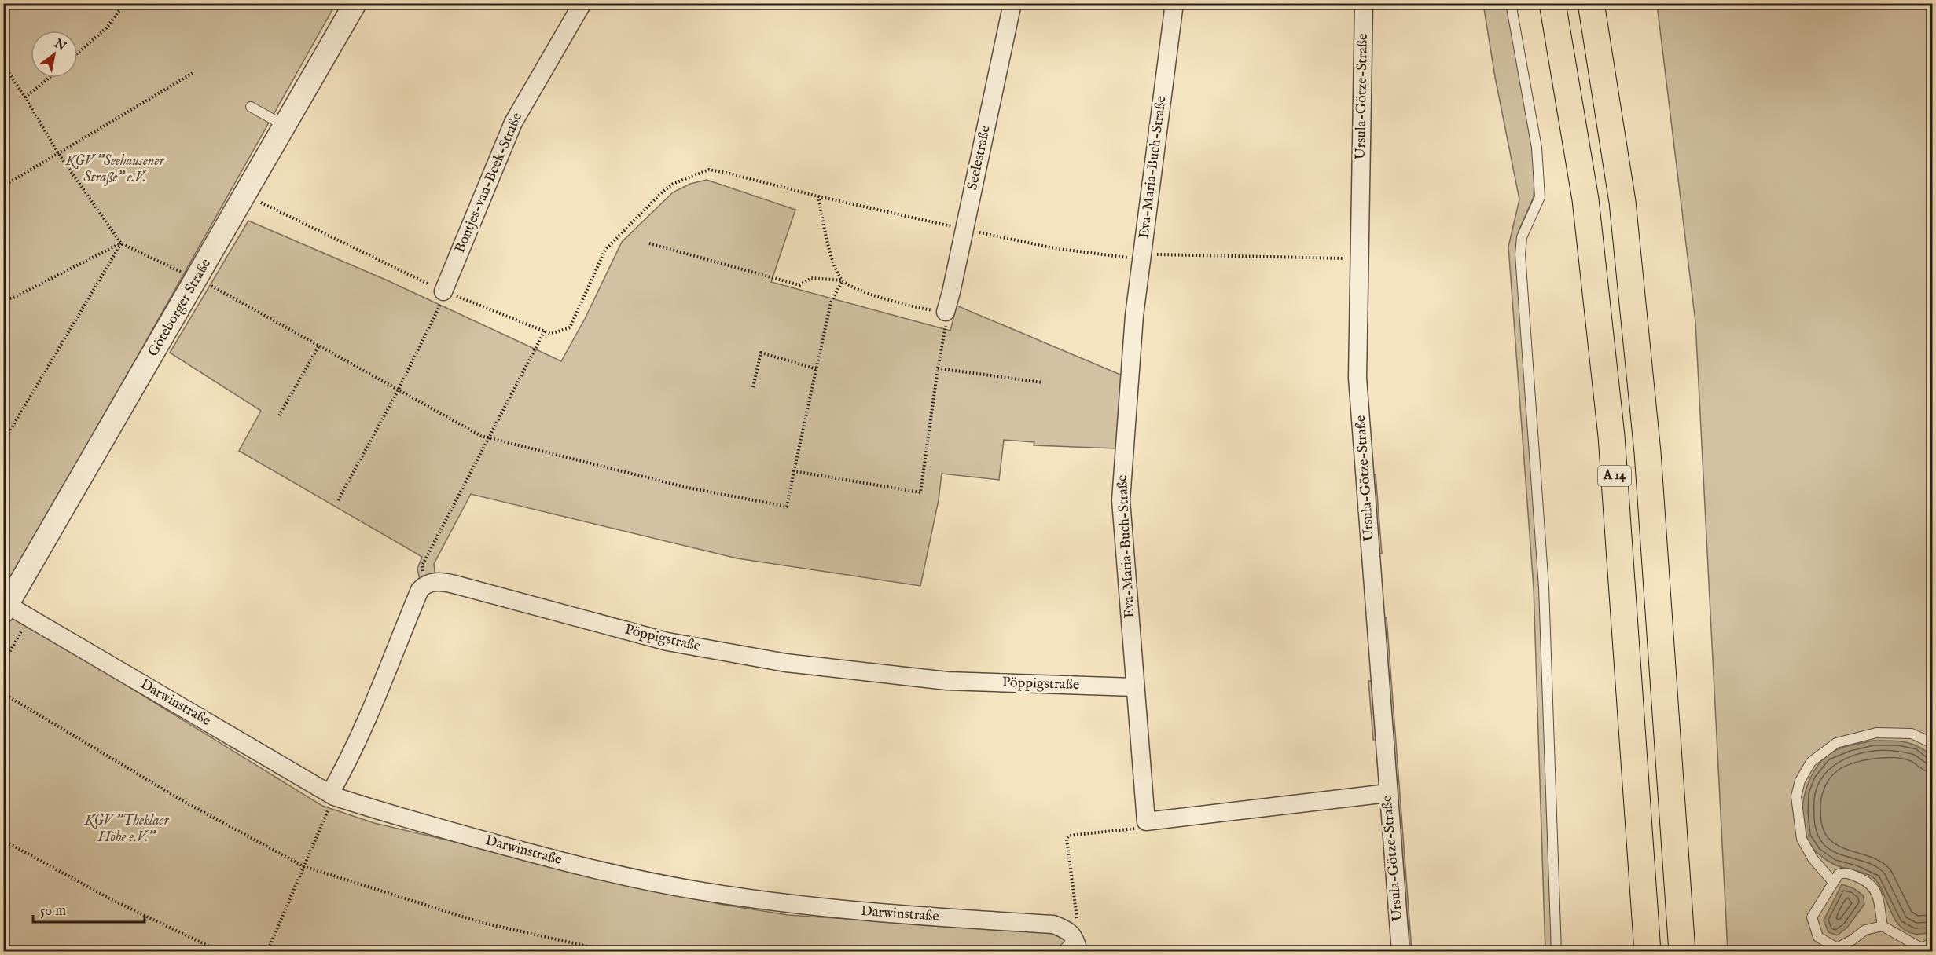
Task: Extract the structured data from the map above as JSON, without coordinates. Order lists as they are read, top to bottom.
{
  "streets": {
    "highway": ["A 14"],
    "street": [
      "Ursula-Götze-Straße",
      "Seelestraße",
      "Eva-Maria-Buch-Straße",
      "Bontjes-van-Beek-Straße",
      "Göteborger Straße",
      "Pöppigstraße",
      "Darwinstraße"
    ]
  },
  "crossings": [
    ["Eva-Maria-Buch-Straße", "Pöppigstraße"],
    ["Göteborger Straße", "Darwinstraße"]
  ],
  "parks": ["KGV \"Seehausener Straße\" e.V.", "KGV \"Theklaer Höhe e.V.\""],
  "scale_bar": "50 m",
  "north": "top right"
}
